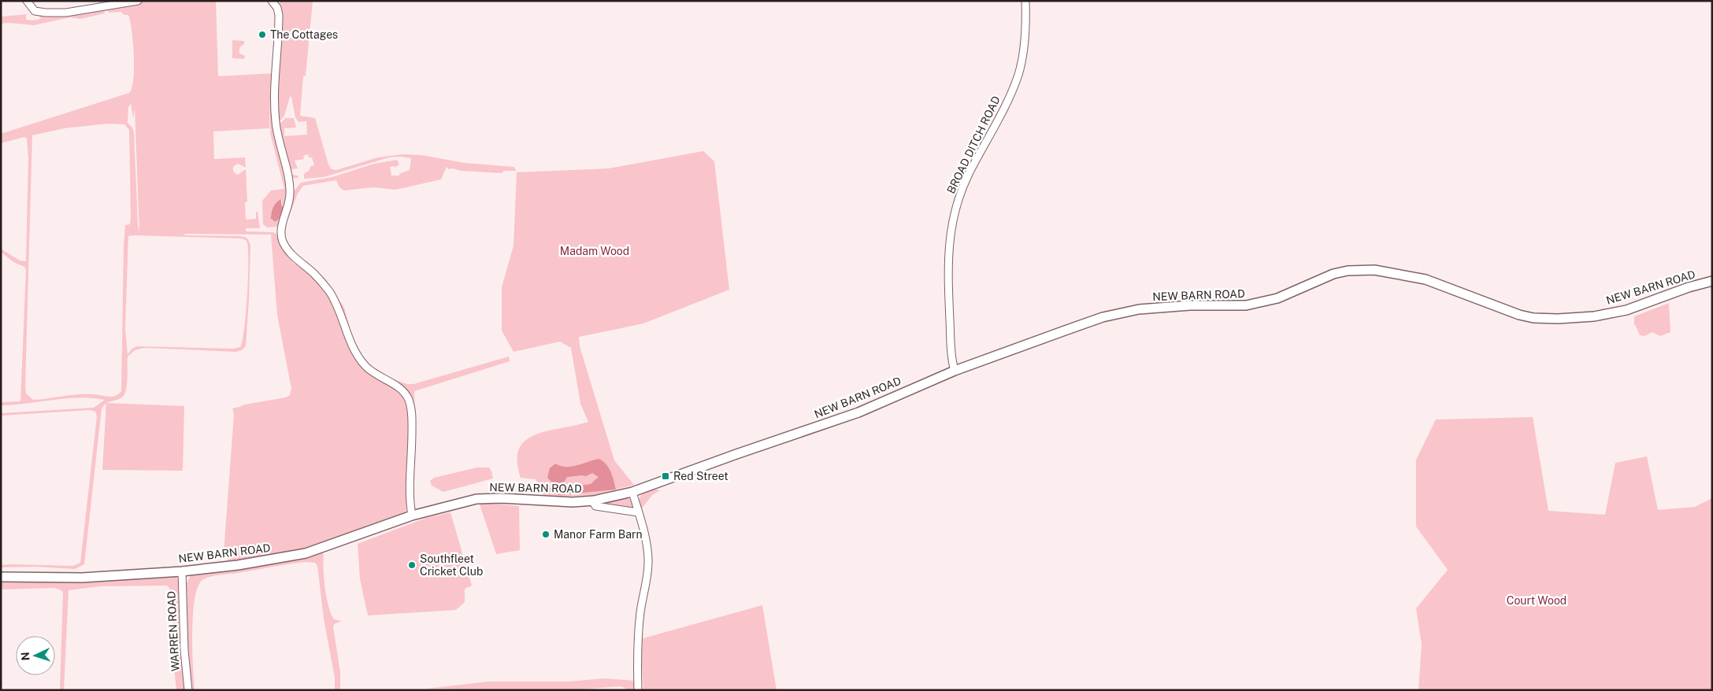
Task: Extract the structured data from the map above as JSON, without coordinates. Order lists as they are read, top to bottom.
{
  "streets": {
    "street": ["BROAD DITCH ROAD", "NEW BARN ROAD", "WARREN ROAD"]
  },
  "crossings": [
    ["BROAD DITCH ROAD", "NEW BARN ROAD"],
    ["NEW BARN ROAD", "WARREN ROAD"]
  ],
  "parks": ["Madam Wood", "Court Wood"],
  "places": {
    "other": ["The Cottages", "Manor Farm Barn", "Southfleet Cricket Club"],
    "transit": ["Red Street"]
  },
  "north": "left"
}
